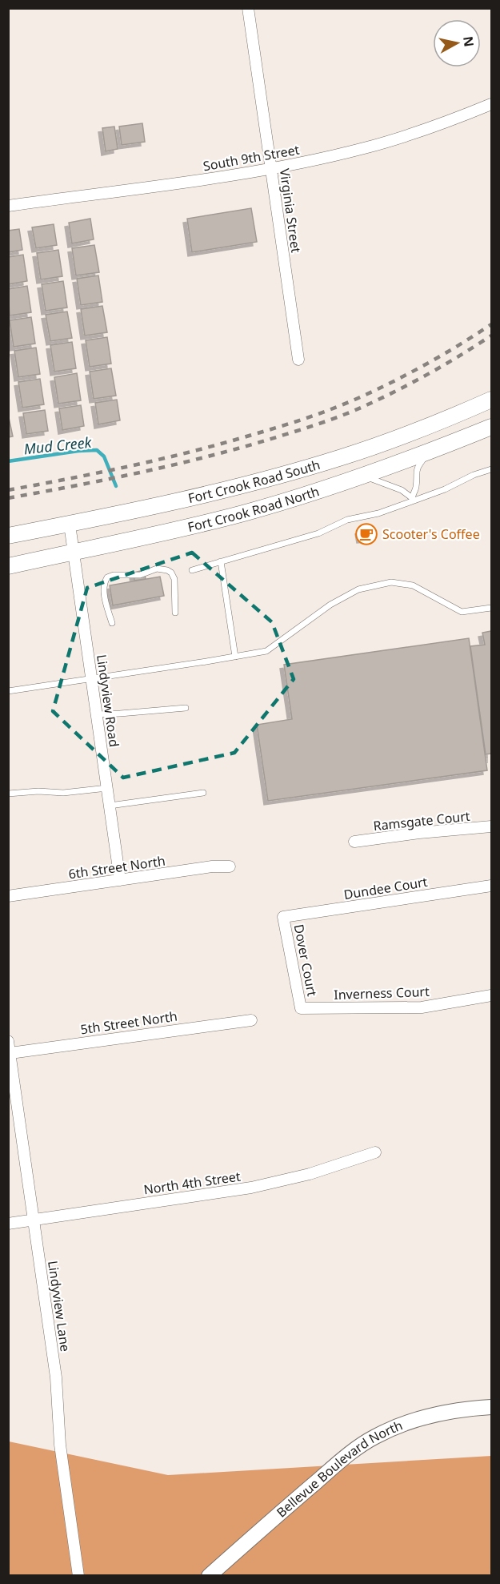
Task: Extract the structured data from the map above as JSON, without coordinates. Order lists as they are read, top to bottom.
{
  "streets": {
    "main road": ["Fort Crook Road South", "Fort Crook Road North", "Bellevue Boulevard North"],
    "street": [
      "South 9th Street",
      "Virginia Street",
      "Lindyview Road",
      "Ramsgate Court",
      "6th Street North",
      "Dundee Court",
      "Dover Court",
      "Inverness Court",
      "5th Street North",
      "North 4th Street",
      "Lindyview Lane"
    ]
  },
  "crossings": [
    ["South 9th Street", "Virginia Street"],
    ["Fort Crook Road South", "Lindyview Road"],
    ["Fort Crook Road North", "Lindyview Road"],
    ["Lindyview Road", "6th Street North"],
    ["Dundee Court", "Dover Court"],
    ["Dover Court", "Inverness Court"],
    ["5th Street North", "Lindyview Lane"],
    ["North 4th Street", "Lindyview Lane"]
  ],
  "water": ["Mud Creek"],
  "places": {
    "cafe": ["Scooter's Coffee"]
  },
  "north": "right"
}
